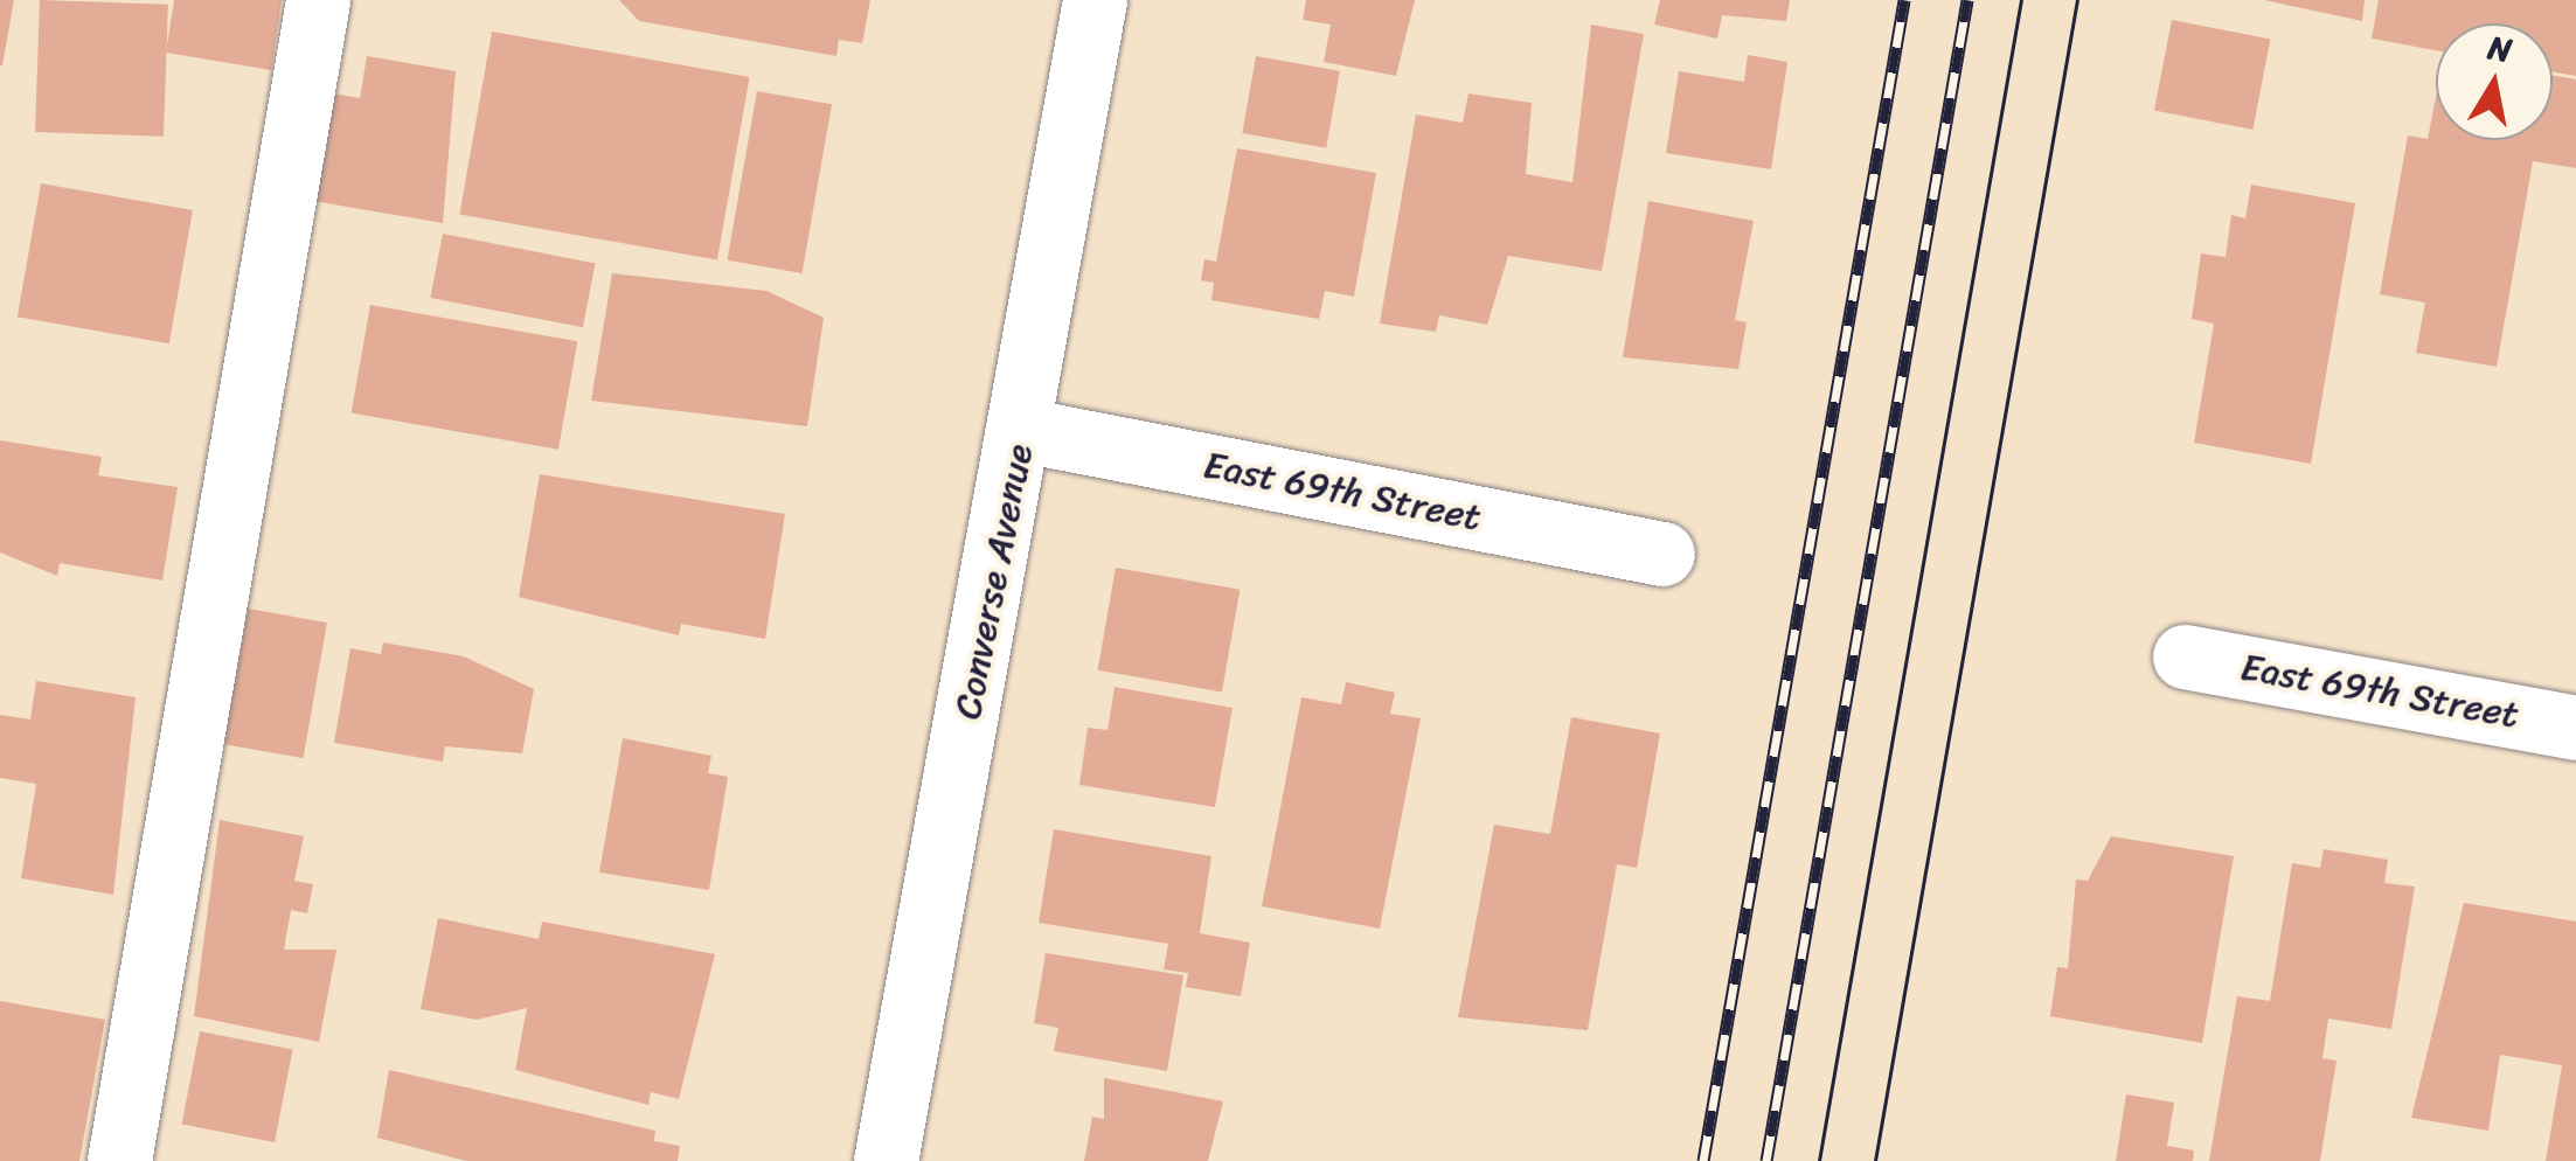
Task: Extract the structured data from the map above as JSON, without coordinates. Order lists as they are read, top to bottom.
{
  "streets": {
    "street": ["East 69th Street", "Converse Avenue"]
  },
  "crossings": [
    ["East 69th Street", "Converse Avenue"]
  ],
  "north": "top"
}
